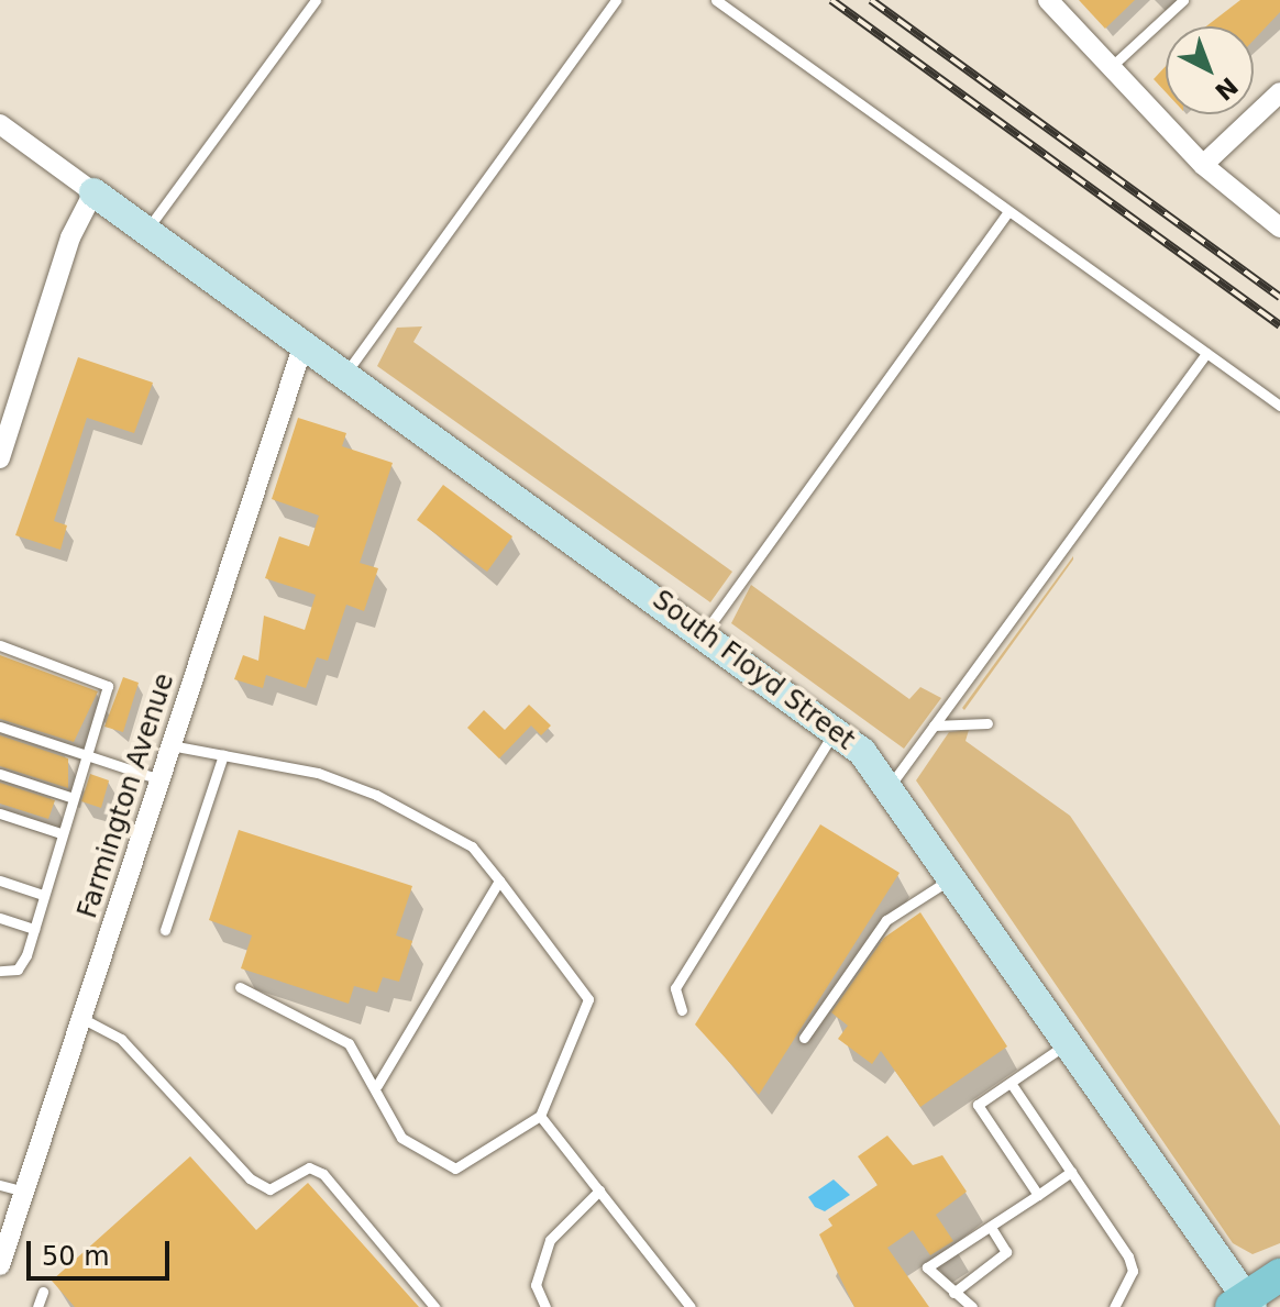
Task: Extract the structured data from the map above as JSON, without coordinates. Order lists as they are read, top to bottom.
{
  "streets": {
    "street": ["South Floyd Street", "Farmington Avenue"]
  },
  "crossings": [
    ["South Floyd Street", "Farmington Avenue"]
  ],
  "scale_bar": "50 m",
  "north": "bottom right"
}
